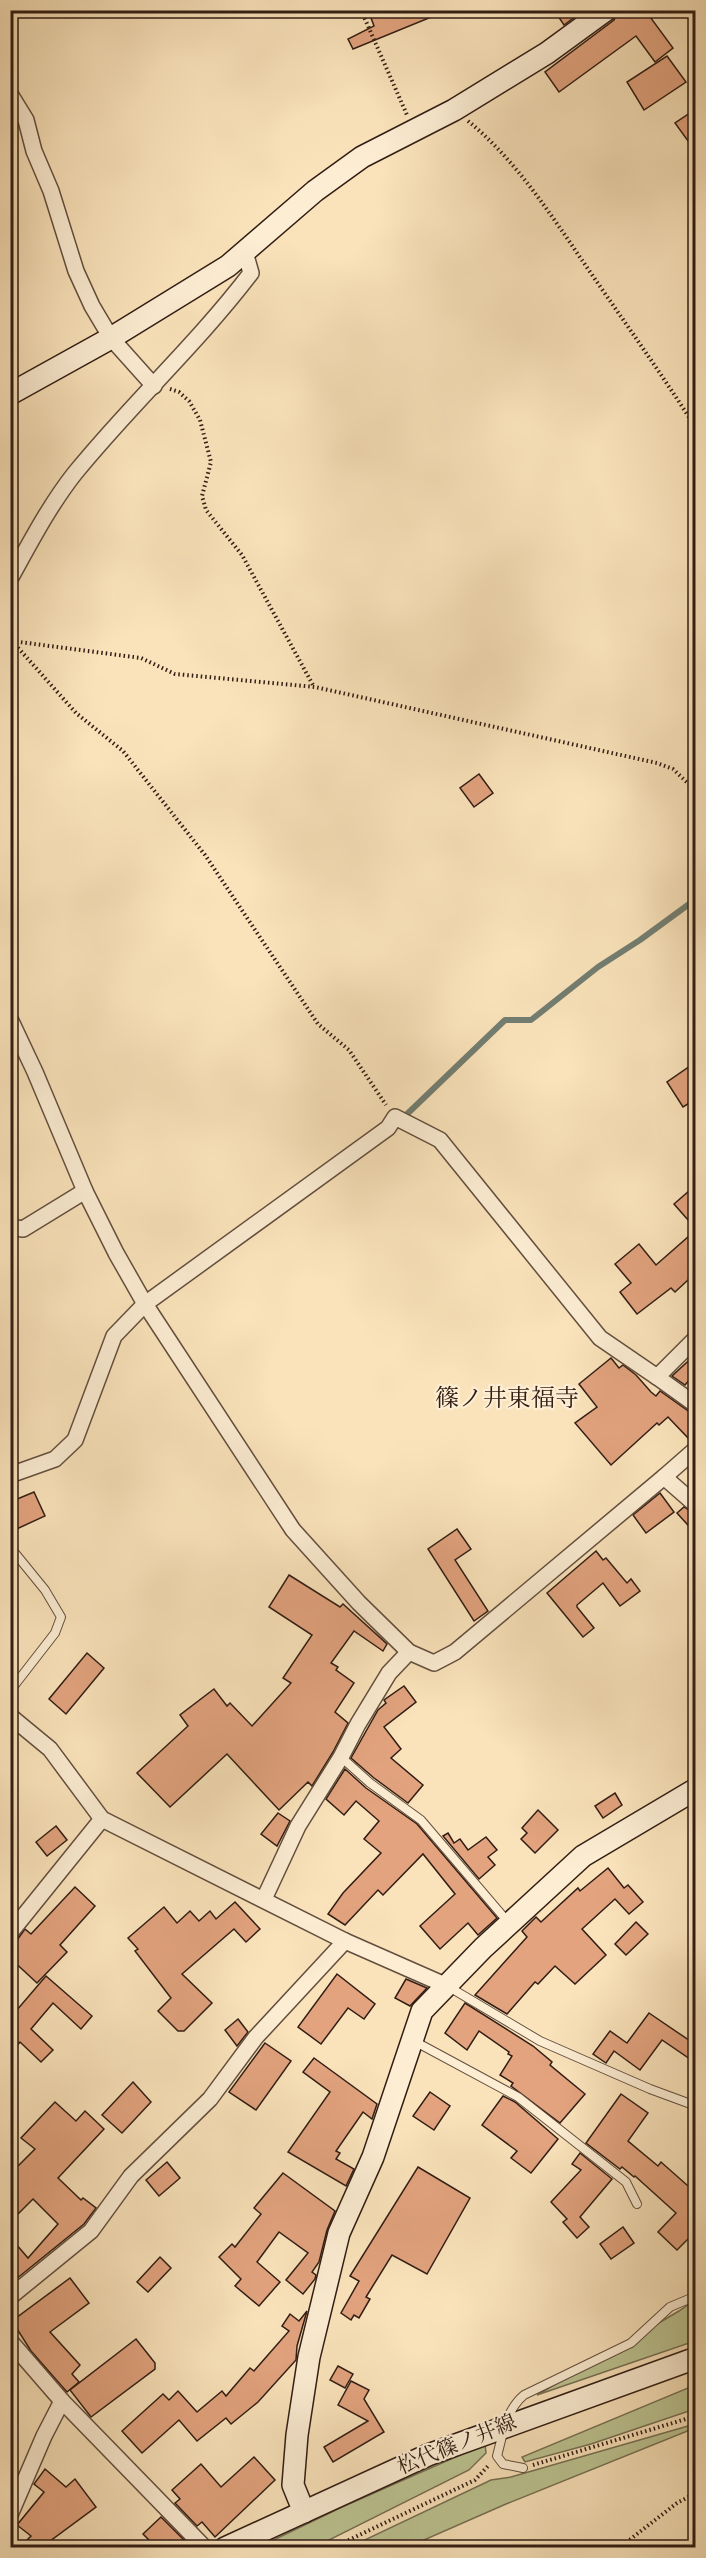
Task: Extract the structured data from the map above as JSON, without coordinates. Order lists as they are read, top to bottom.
{
  "streets": {
    "street": ["松代篠ノ井線"]
  },
  "districts": ["篠ノ井東福寺"]
}
